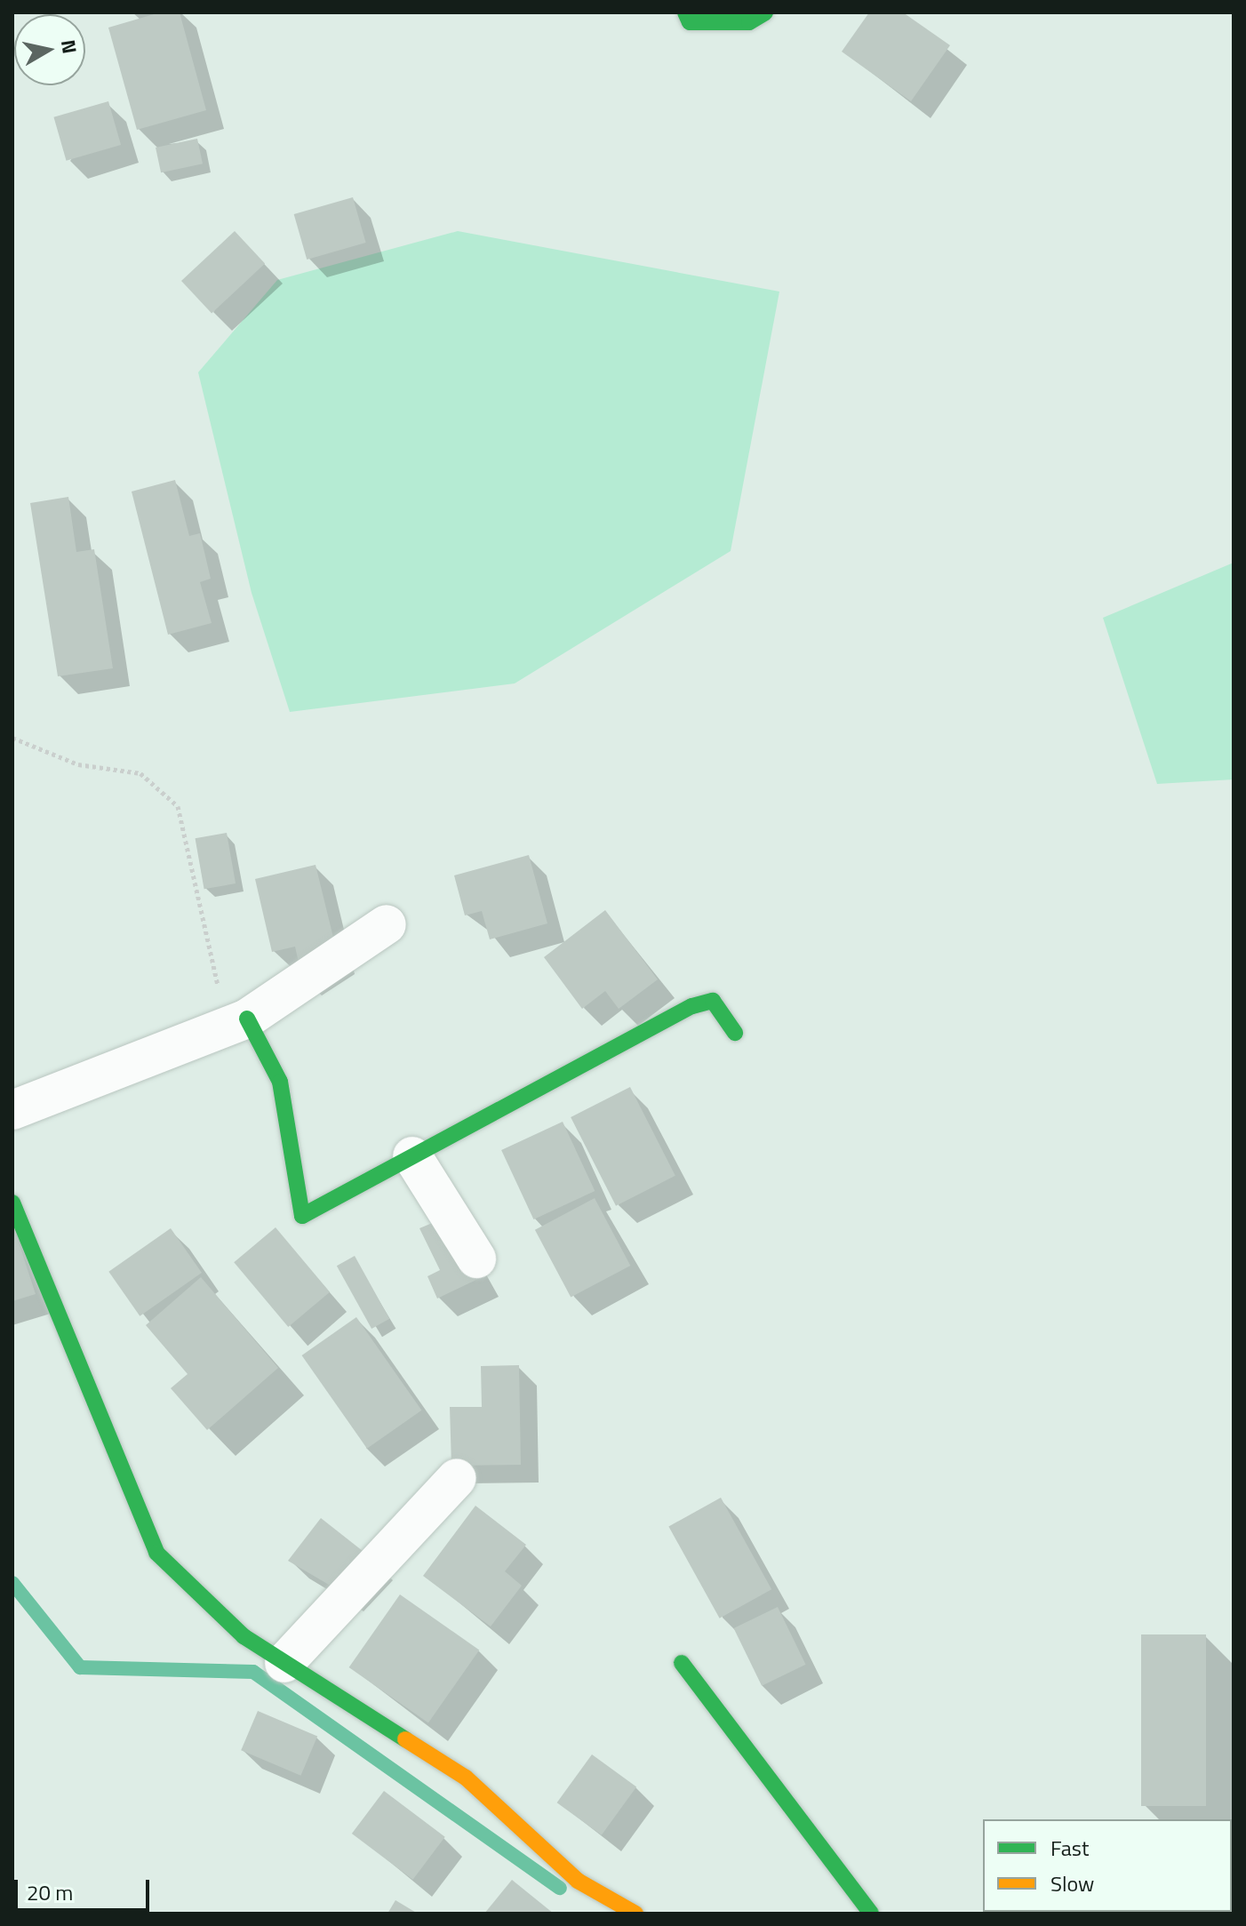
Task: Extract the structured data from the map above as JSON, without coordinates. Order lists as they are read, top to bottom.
{
  "legend": ["Fast", "Slow"],
  "scale_bar": "20 m",
  "north": "right"
}
